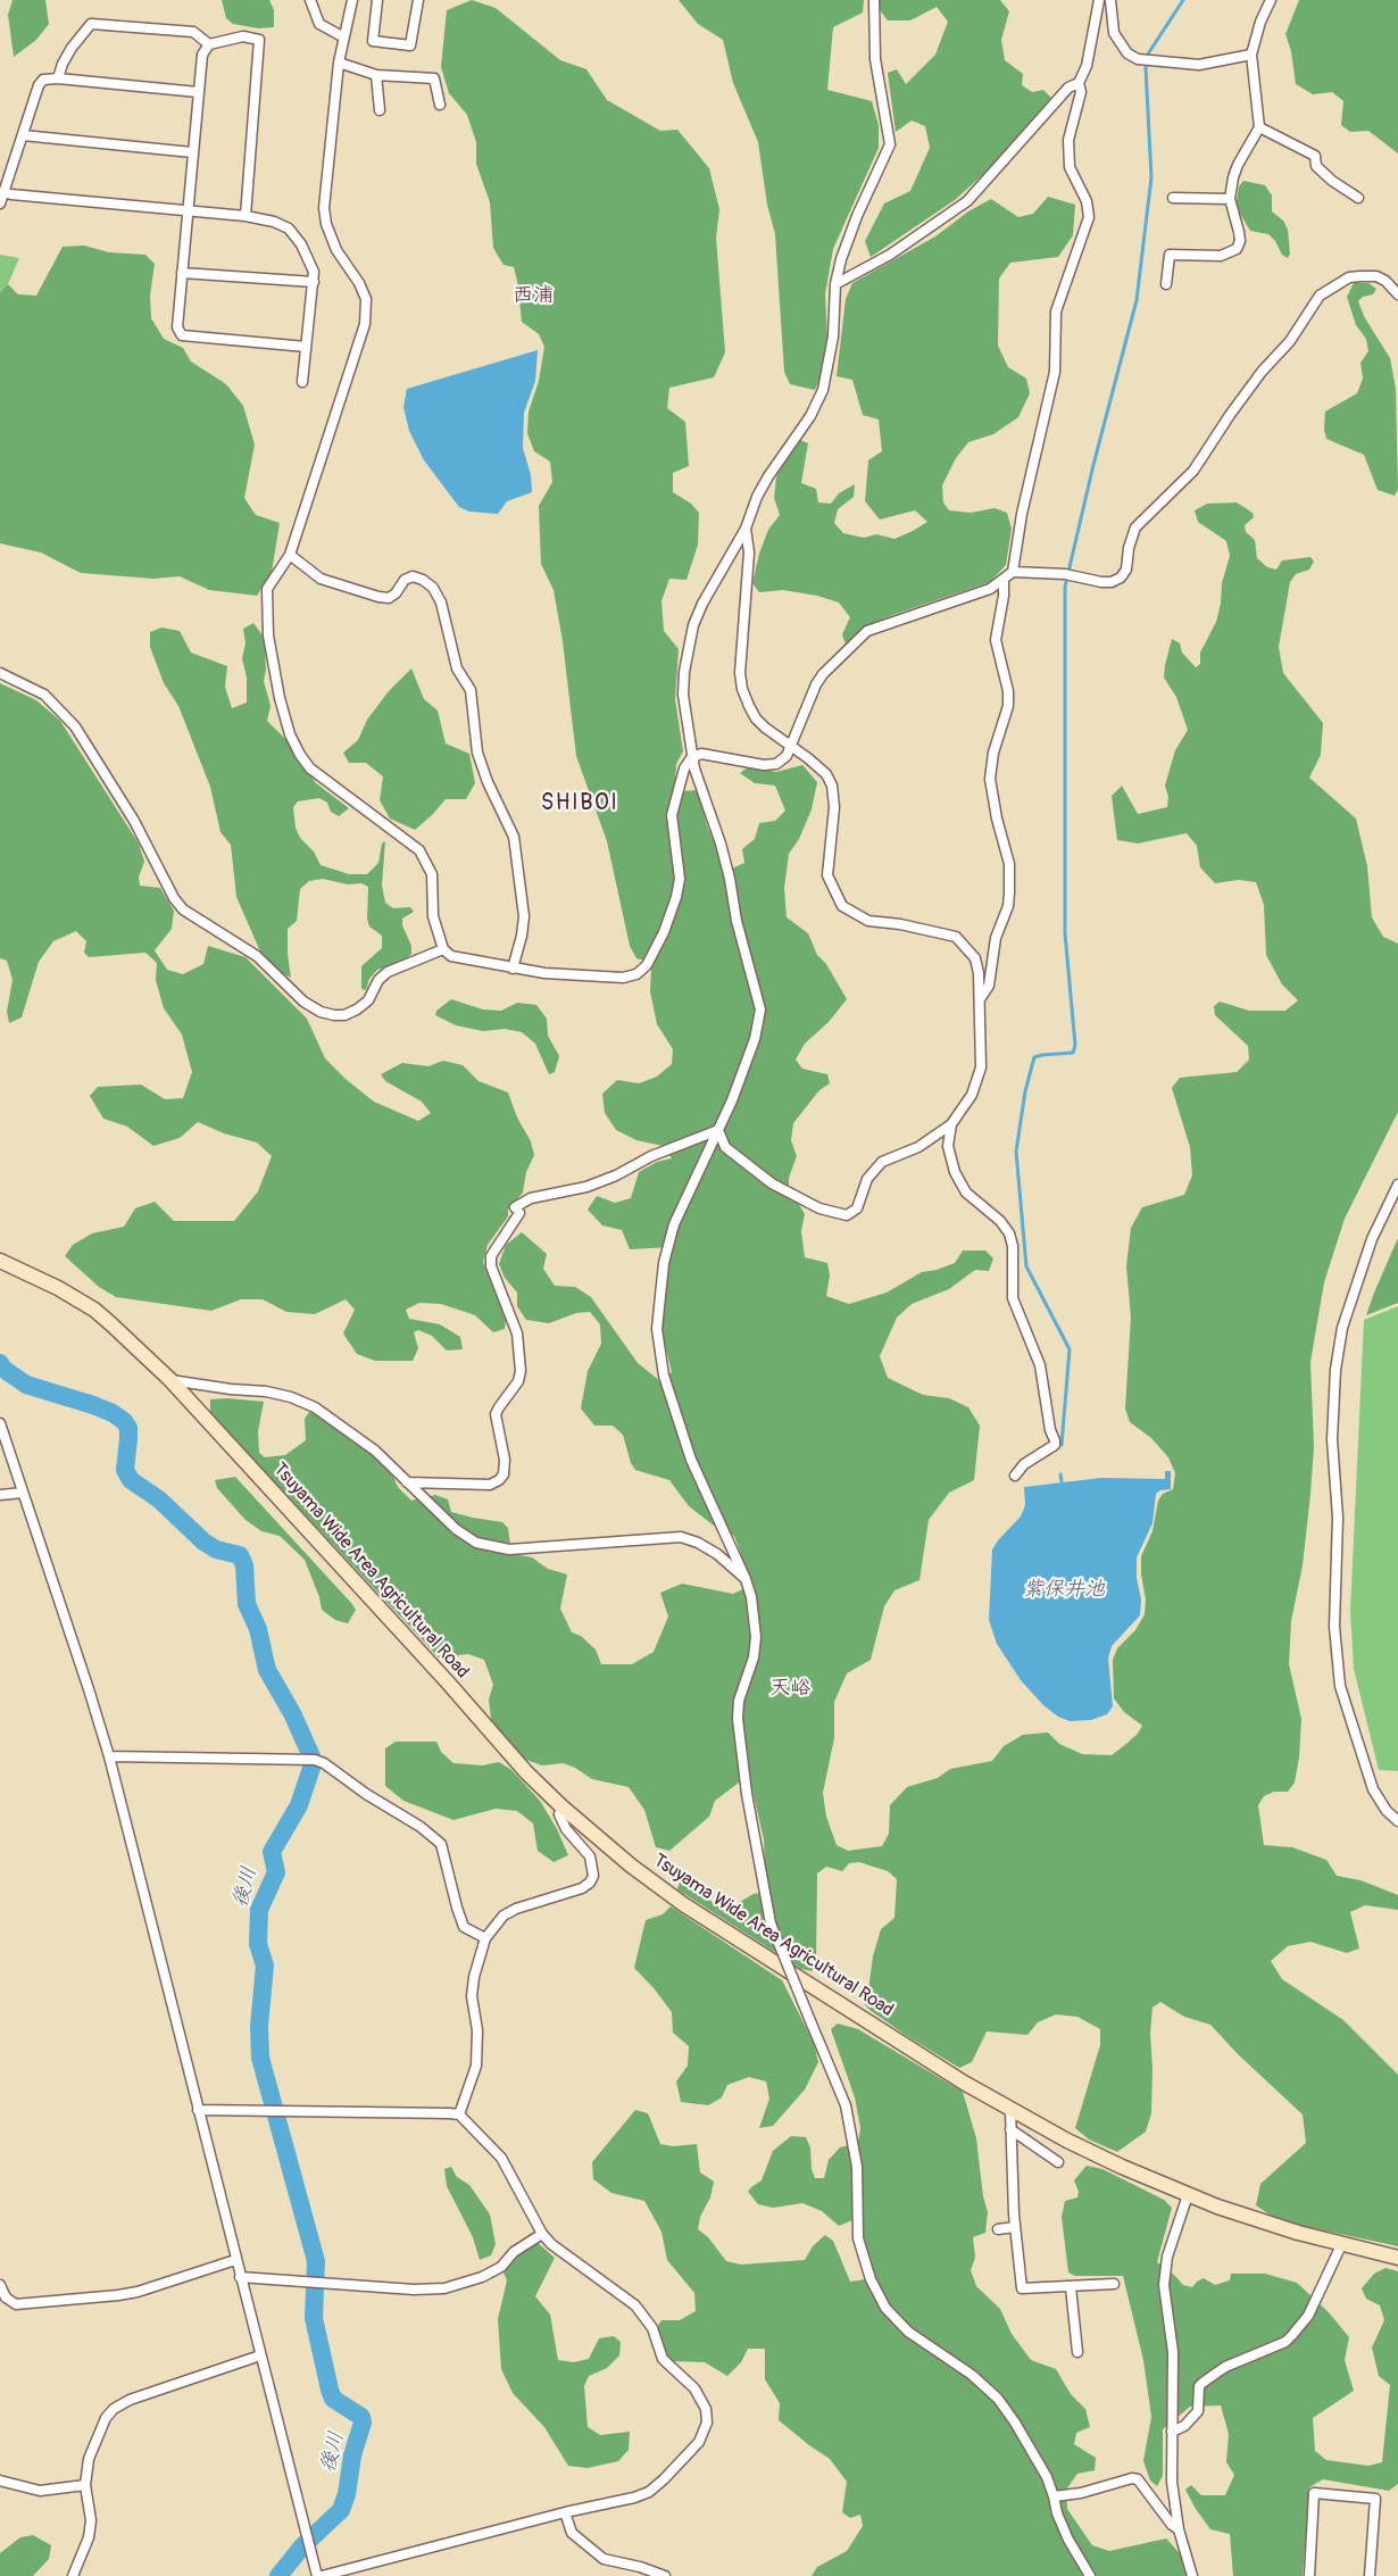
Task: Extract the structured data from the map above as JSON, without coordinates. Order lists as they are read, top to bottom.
{
  "streets": {
    "street": ["Tsuyama Wide Area Agricultural Road"]
  },
  "districts": ["西浦", "SHIBOI", "天峪"],
  "water": ["紫保井池", "後川"]
}
